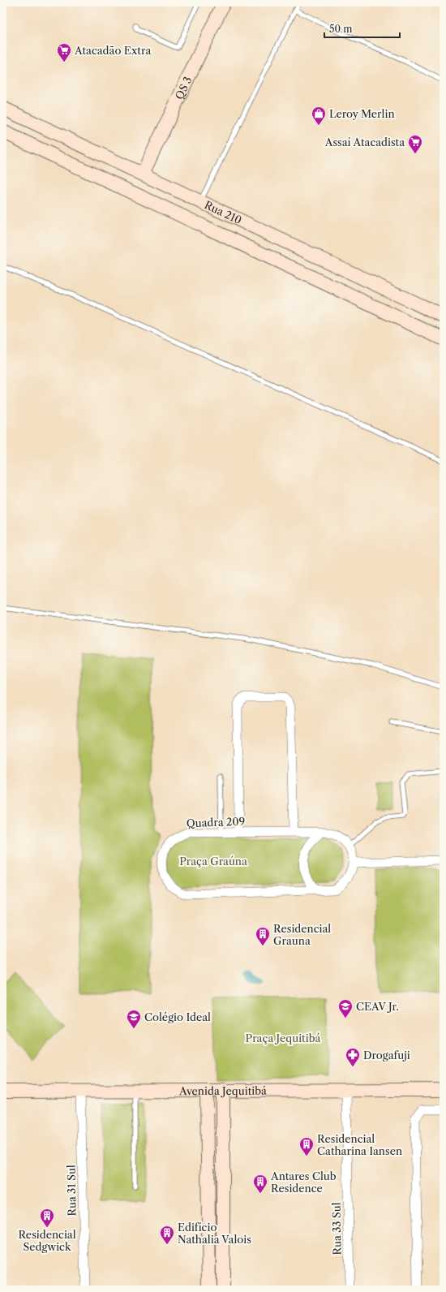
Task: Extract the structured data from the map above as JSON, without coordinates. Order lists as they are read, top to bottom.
{
  "streets": {
    "street": [
      "QS 3",
      "Rua 210",
      "Quadra 209",
      "Avenida Jequitibá",
      "Rua 31 Sul",
      "Rua 33 Sul"
    ]
  },
  "crossings": [
    ["QS 3", "Rua 210"],
    ["Avenida Jequitibá", "Rua 31 Sul"],
    ["Avenida Jequitibá", "Rua 33 Sul"]
  ],
  "parks": ["Praça Graúna", "Praça Jequitibá"],
  "places": {
    "supermarket": ["Atacadão Extra", "Assaí Atacadista"],
    "shop": ["Leroy Merlin"],
    "building": [
      "Residencial Grauna",
      "Residencial Catharina Iansen",
      "Antares Club Residence",
      "Residencial Sedgwick",
      "Edifício Nathalia Valois"
    ],
    "school or university": ["CEAV Jr.", "Colégio Ideal"],
    "pharmacy": ["Drogafuji"]
  },
  "scale_bar": "50 m"
}
